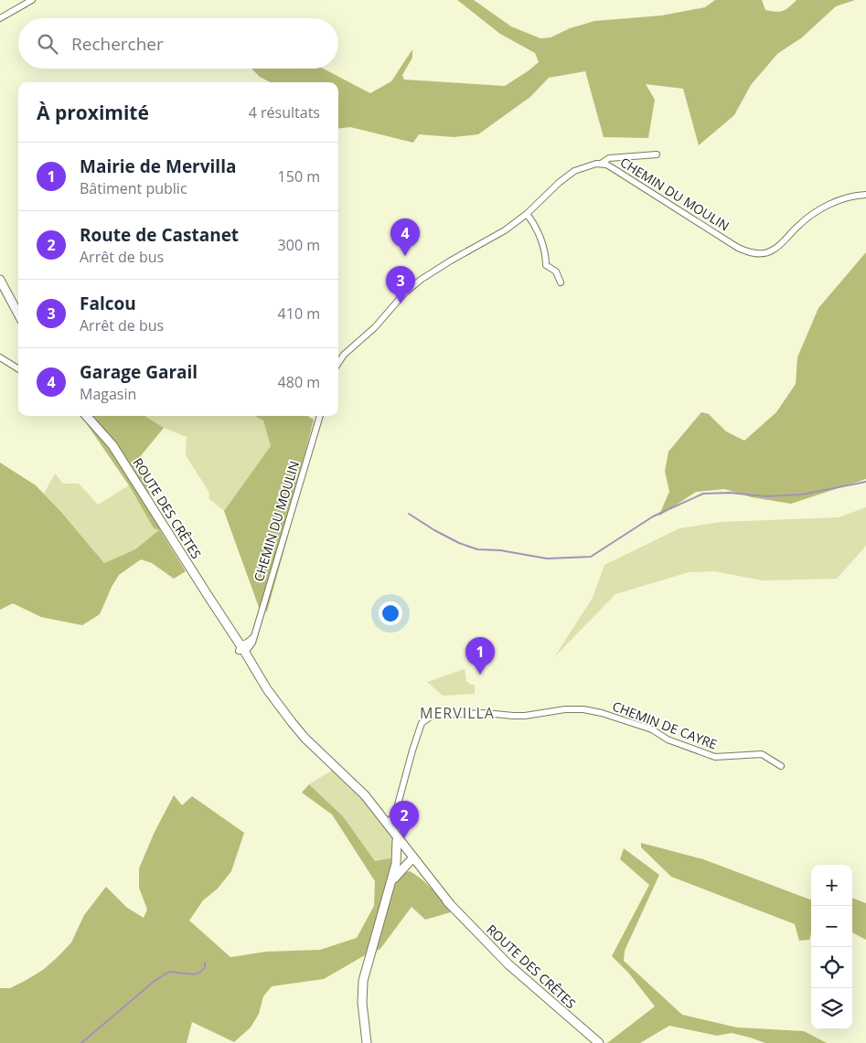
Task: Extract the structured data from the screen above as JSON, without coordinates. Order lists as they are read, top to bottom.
{
  "streets": {
    "street": ["CHEMIN DU MOULIN", "ROUTE DES CRÊTES", "CHEMIN DE CAYRE"]
  },
  "crossings": [
    ["CHEMIN DU MOULIN", "ROUTE DES CRÊTES"],
    ["ROUTE DES CRÊTES", "CHEMIN DE CAYRE"]
  ],
  "districts": ["MERVILLA"],
  "page": {
    "search": "Rechercher",
    "heading": ["À proximité", "4 résultats"],
    "list": [
      {
        "mark": "1",
        "name": "Mairie de Mervilla",
        "note": "Bâtiment public",
        "value": "150 m"
      },
      {
        "mark": "2",
        "name": "Route de Castanet",
        "note": "Arrêt de bus",
        "value": "300 m"
      },
      {
        "mark": "3",
        "name": "Falcou",
        "note": "Arrêt de bus",
        "value": "410 m"
      },
      {
        "mark": "4",
        "name": "Garage Garail",
        "note": "Magasin",
        "value": "480 m"
      }
    ],
    "pins": [
      "4",
      "3",
      "1",
      "2"
    ],
    "map_buttons": ["+", "−"]
  }
}
